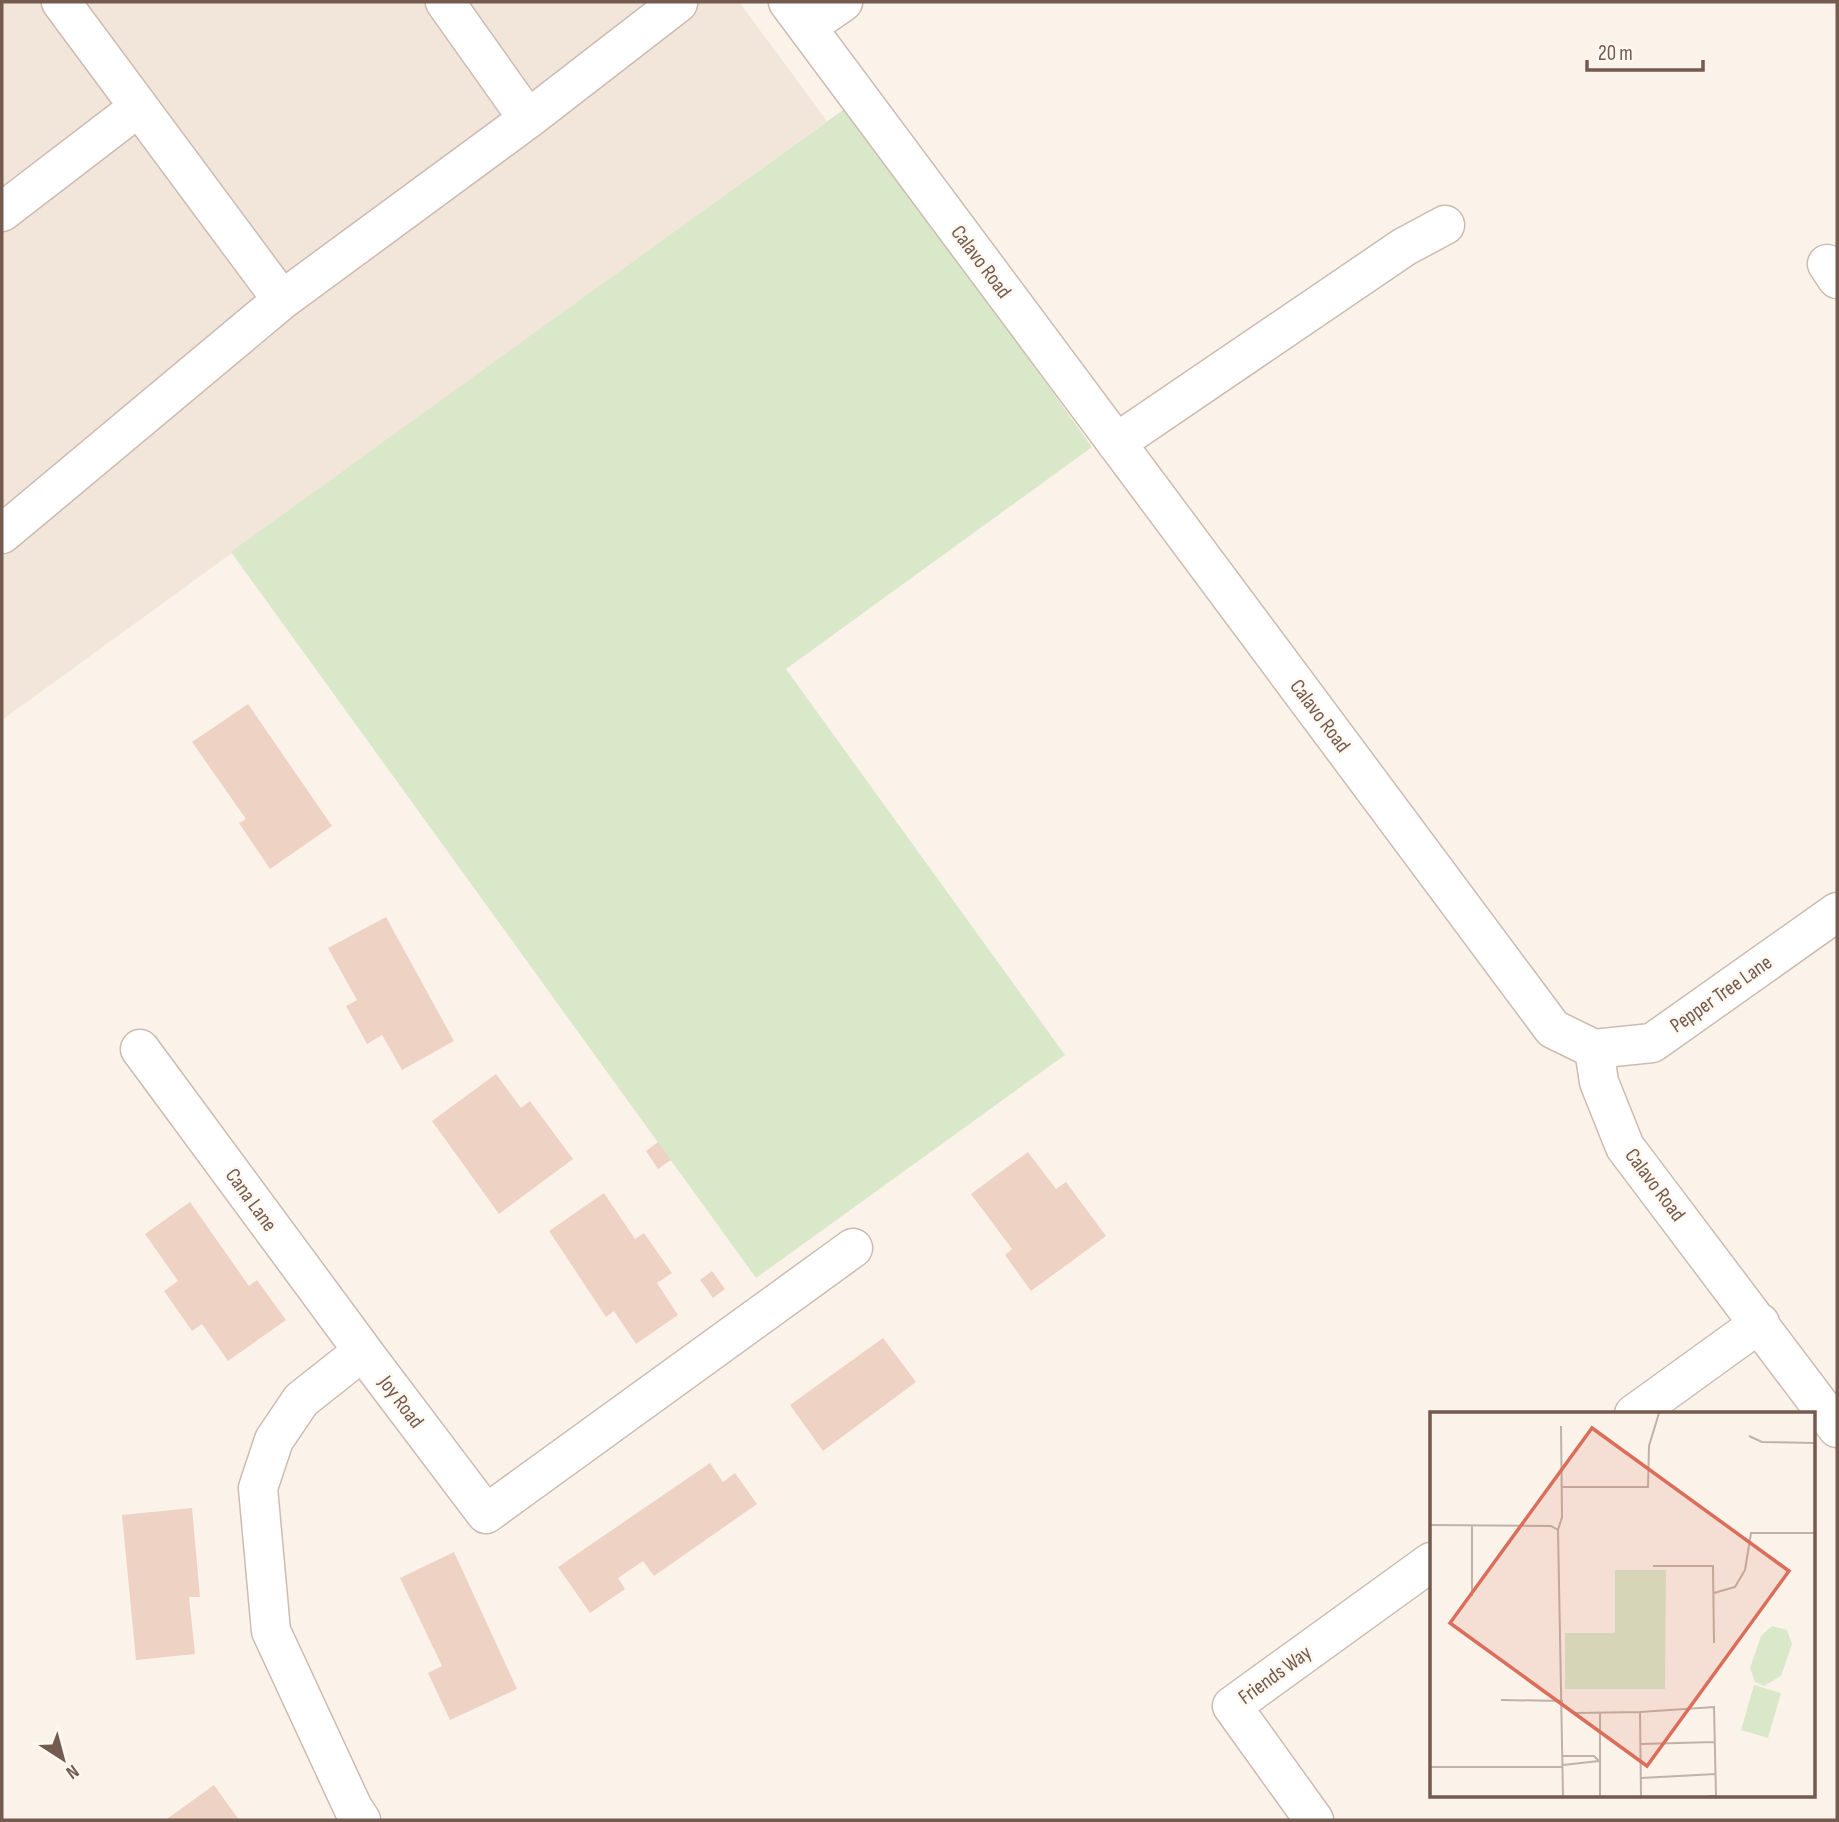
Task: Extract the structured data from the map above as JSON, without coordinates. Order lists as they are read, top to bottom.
{
  "streets": {
    "street": [
      "Calavo Road",
      "Pepper Tree Lane",
      "Cana Lane",
      "Joy Road",
      "Friends Way"
    ]
  },
  "crossings": [
    ["Calavo Road", "Pepper Tree Lane"],
    ["Cana Lane", "Joy Road"]
  ],
  "scale_bar": "20 m",
  "north": "bottom right"
}
